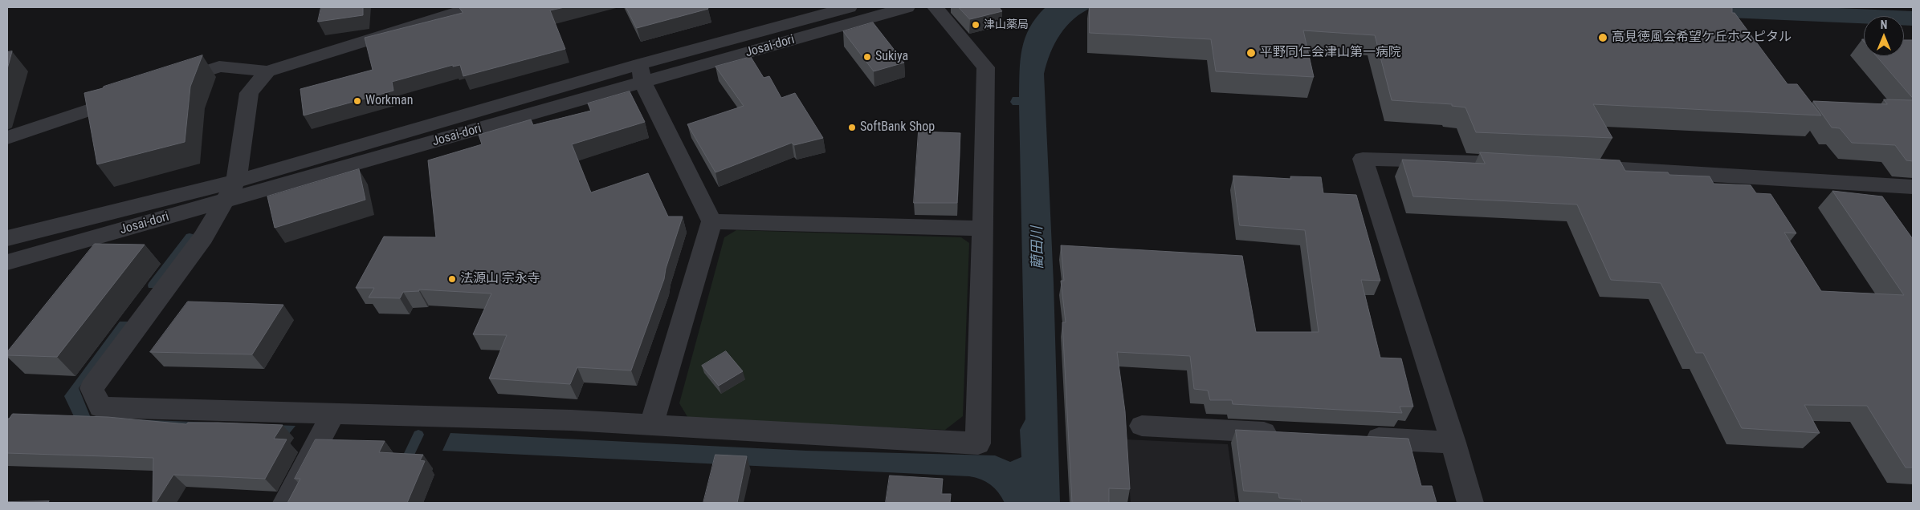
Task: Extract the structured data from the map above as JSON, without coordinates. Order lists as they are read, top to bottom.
{
  "streets": {
    "street": ["Josai-dori"]
  },
  "water": ["藺田川"],
  "places": [
    "津山薬局",
    "高見徳風会希望ケ丘ホスピタル",
    "平野同仁会津山第一病院",
    "Sukiya",
    "Workman",
    "SoftBank Shop",
    "法源山 宗永寺"
  ],
  "north": "top"
}
